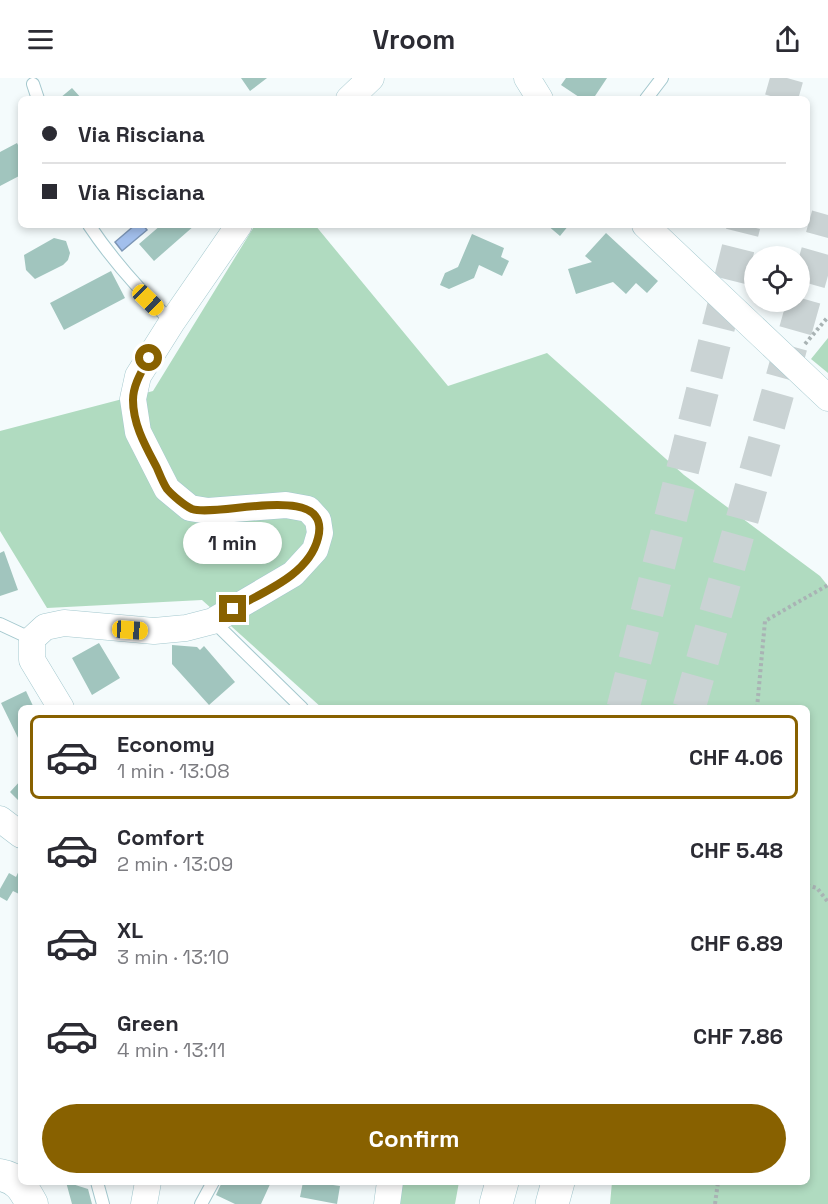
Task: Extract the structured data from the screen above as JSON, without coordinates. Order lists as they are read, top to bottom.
{
  "page": {
    "header": "Vroom",
    "banner": ["Via Risciana", "Via Risciana"],
    "bubble": "1 min",
    "list": [
      {
        "name": "Economy",
        "note": "1 min · 13:08",
        "value": "CHF 4.06"
      },
      {
        "name": "Comfort",
        "note": "2 min · 13:09",
        "value": "CHF 5.48"
      },
      {
        "name": "XL",
        "note": "3 min · 13:10",
        "value": "CHF 6.89"
      },
      {
        "name": "Green",
        "note": "4 min · 13:11",
        "value": "CHF 7.86"
      }
    ],
    "buttons": "Confirm"
  }
}
